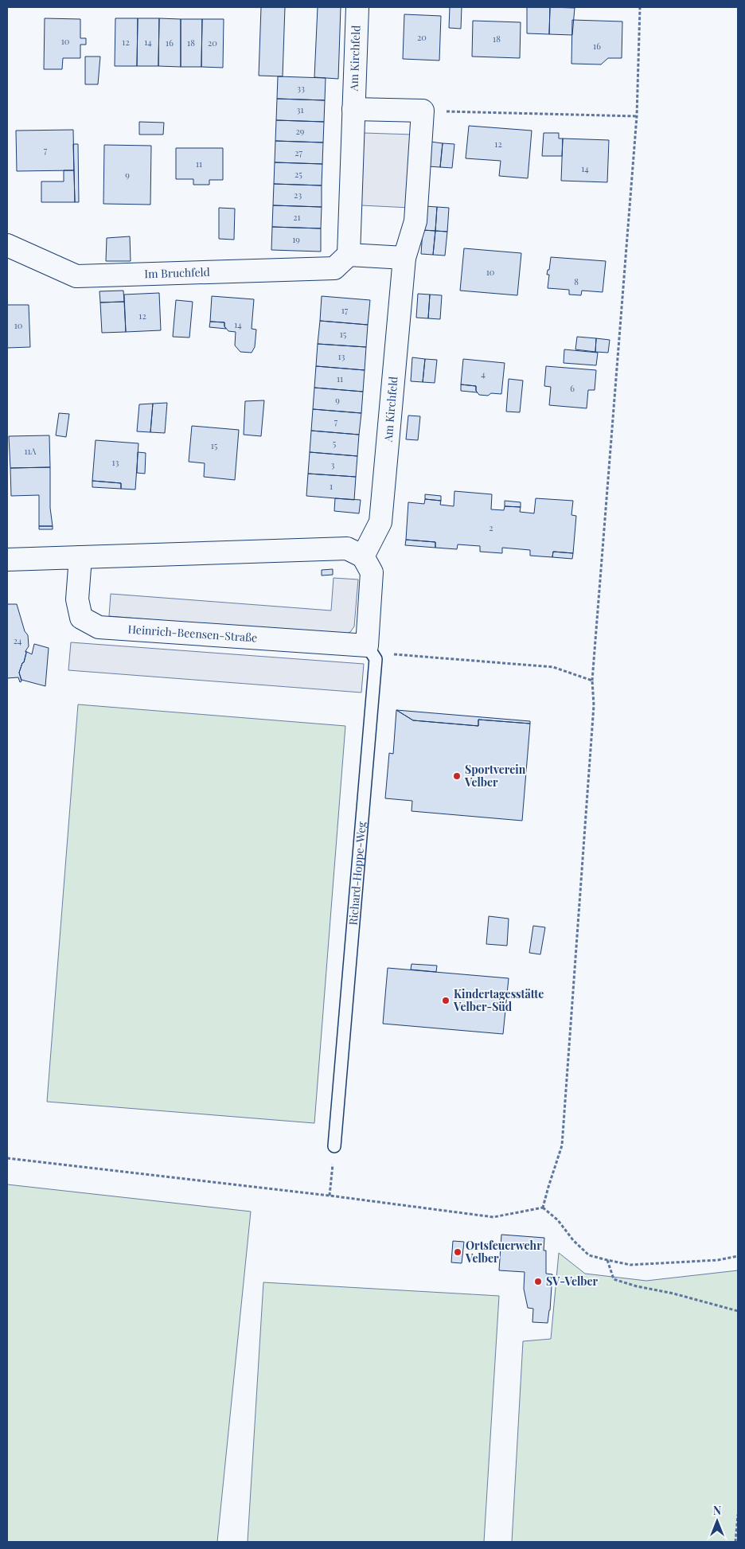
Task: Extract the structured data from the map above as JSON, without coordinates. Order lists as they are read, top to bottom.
{
  "streets": {
    "street": [
      "Am Kirchfeld",
      "Im Bruchfeld",
      "Heinrich-Beensen-Straße",
      "Richard-Hoppe-Weg"
    ]
  },
  "crossings": [
    ["Am Kirchfeld", "Im Bruchfeld"],
    ["Am Kirchfeld", "Richard-Hoppe-Weg"],
    ["Heinrich-Beensen-Straße", "Richard-Hoppe-Weg"]
  ],
  "places": [
    "Sportverein Velber",
    "Kindertagesstätte Velber-Süd",
    "Ortsfeuerwehr Velber",
    "SV-Velber"
  ],
  "house_numbers": [
    "20",
    "18",
    "10",
    "12",
    "14",
    "16",
    "18",
    "20",
    "16",
    "33",
    "31",
    "29",
    "12",
    "7",
    "27",
    "11",
    "14",
    "25",
    "9",
    "23",
    "21",
    "19",
    "10",
    "8",
    "17",
    "12",
    "14",
    "10",
    "15",
    "13",
    "4",
    "11",
    "6",
    "9",
    "7",
    "5",
    "15",
    "11A",
    "13",
    "3",
    "1",
    "2",
    "24"
  ],
  "north": "top"
}
